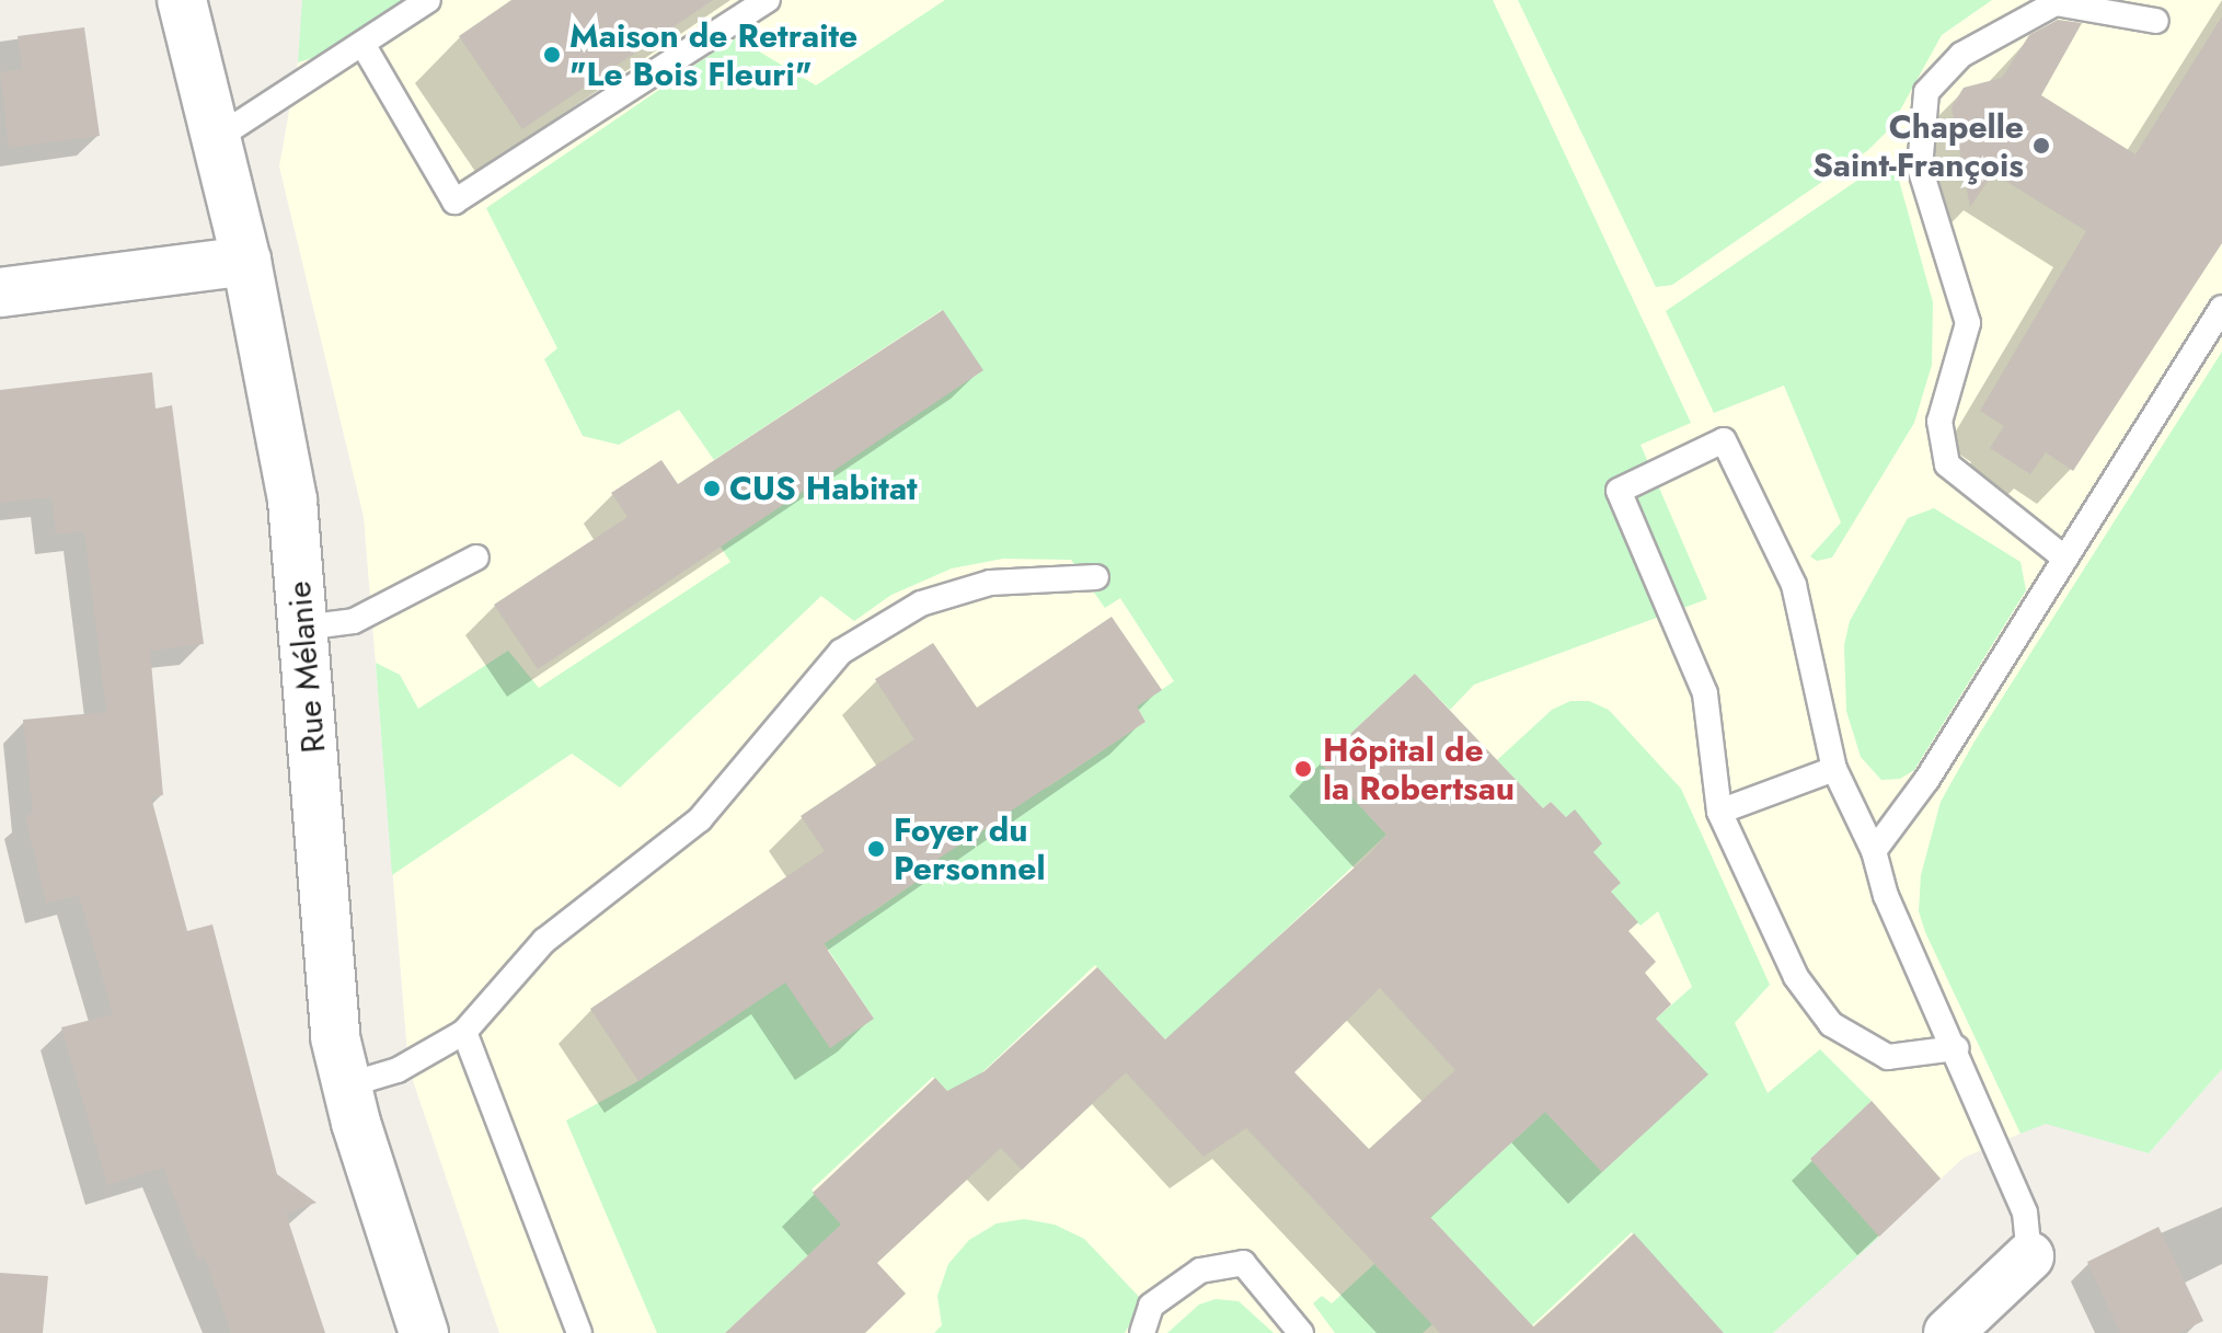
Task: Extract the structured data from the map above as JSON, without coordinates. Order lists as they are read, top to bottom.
{
  "streets": {
    "street": ["Rue Mélanie"]
  },
  "places": [
    "Maison de Retraite \"Le Bois Fleuri\"",
    "Chapelle Saint-François",
    "CUS Habitat",
    "Hôpital de la Robertsau",
    "Foyer du Personnel"
  ]
}
